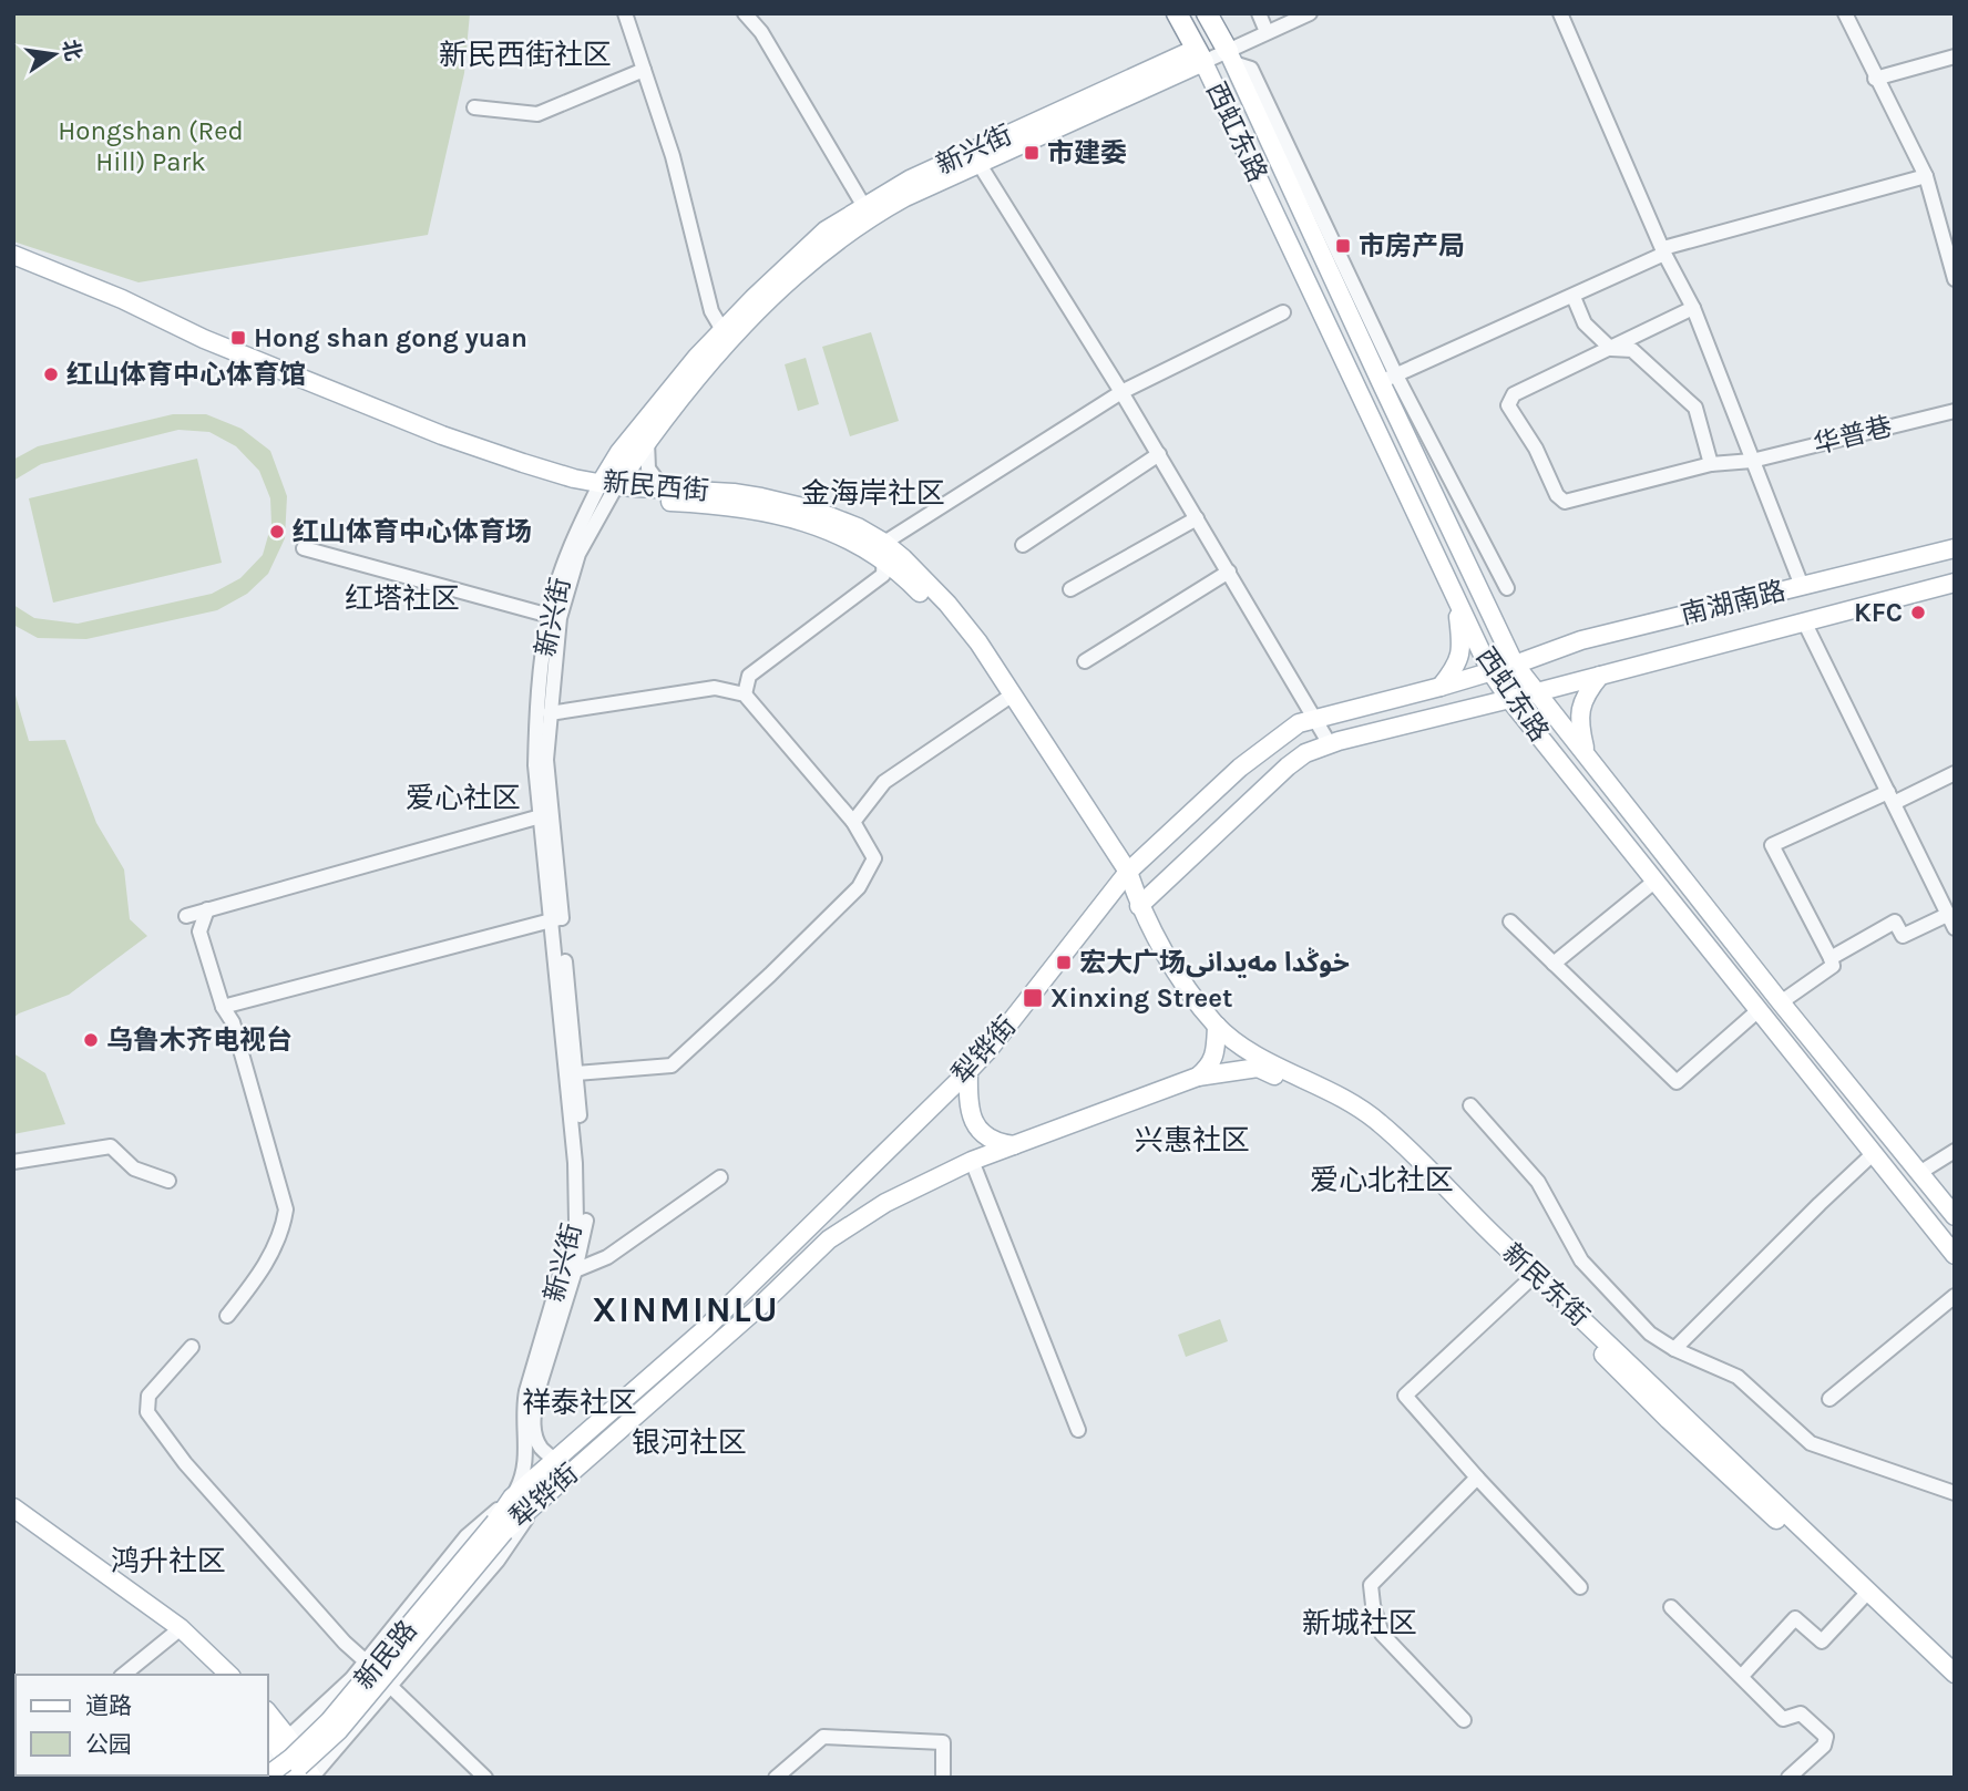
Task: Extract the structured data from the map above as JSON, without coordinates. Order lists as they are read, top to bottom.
{
  "streets": {
    "highway": ["西虹东路"],
    "main road": [
      "新兴街",
      "新民西街",
      "南湖南路",
      "犁铧街",
      "新民东街",
      "新民路"
    ],
    "street": ["华普巷"]
  },
  "crossings": [
    ["西虹东路", "新兴街"],
    ["西虹东路", "南湖南路"],
    ["西虹东路", "犁铧街"],
    ["新兴街", "新民西街"],
    ["新兴街", "犁铧街"],
    ["新民西街", "犁铧街"],
    ["新民西街", "新民东街"],
    ["南湖南路", "犁铧街"],
    ["犁铧街", "新民东街"],
    ["犁铧街", "新民路"]
  ],
  "districts": [
    "新民西街社区",
    "金海岸社区",
    "红塔社区",
    "爱心社区",
    "兴惠社区",
    "爱心北社区",
    "XINMINLU",
    "祥泰社区",
    "银河社区",
    "鸿升社区",
    "新城社区"
  ],
  "parks": ["Hongshan (Red Hill) Park"],
  "places": {
    "transit": [
      "市建委",
      "市房产局",
      "Hong shan gong yuan",
      "宏大广场خوڭدا مەيدانى",
      "Xinxing Street"
    ],
    "other": [
      "红山体育中心体育馆",
      "红山体育中心体育场",
      "KFC",
      "乌鲁木齐电视台"
    ]
  },
  "legend": ["道路", "公园"],
  "north": "right"
}
